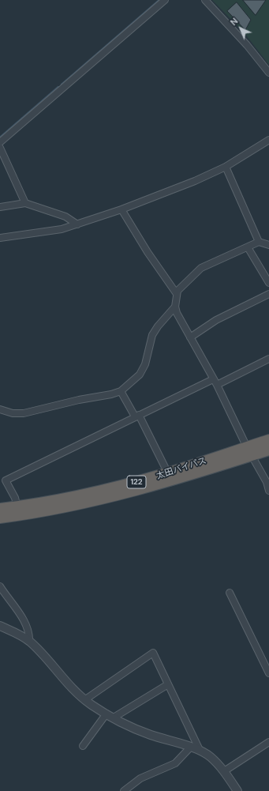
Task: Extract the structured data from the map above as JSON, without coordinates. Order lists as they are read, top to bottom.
{
  "streets": {
    "highway": ["太田バイパス", "122"]
  },
  "north": "top left"
}
